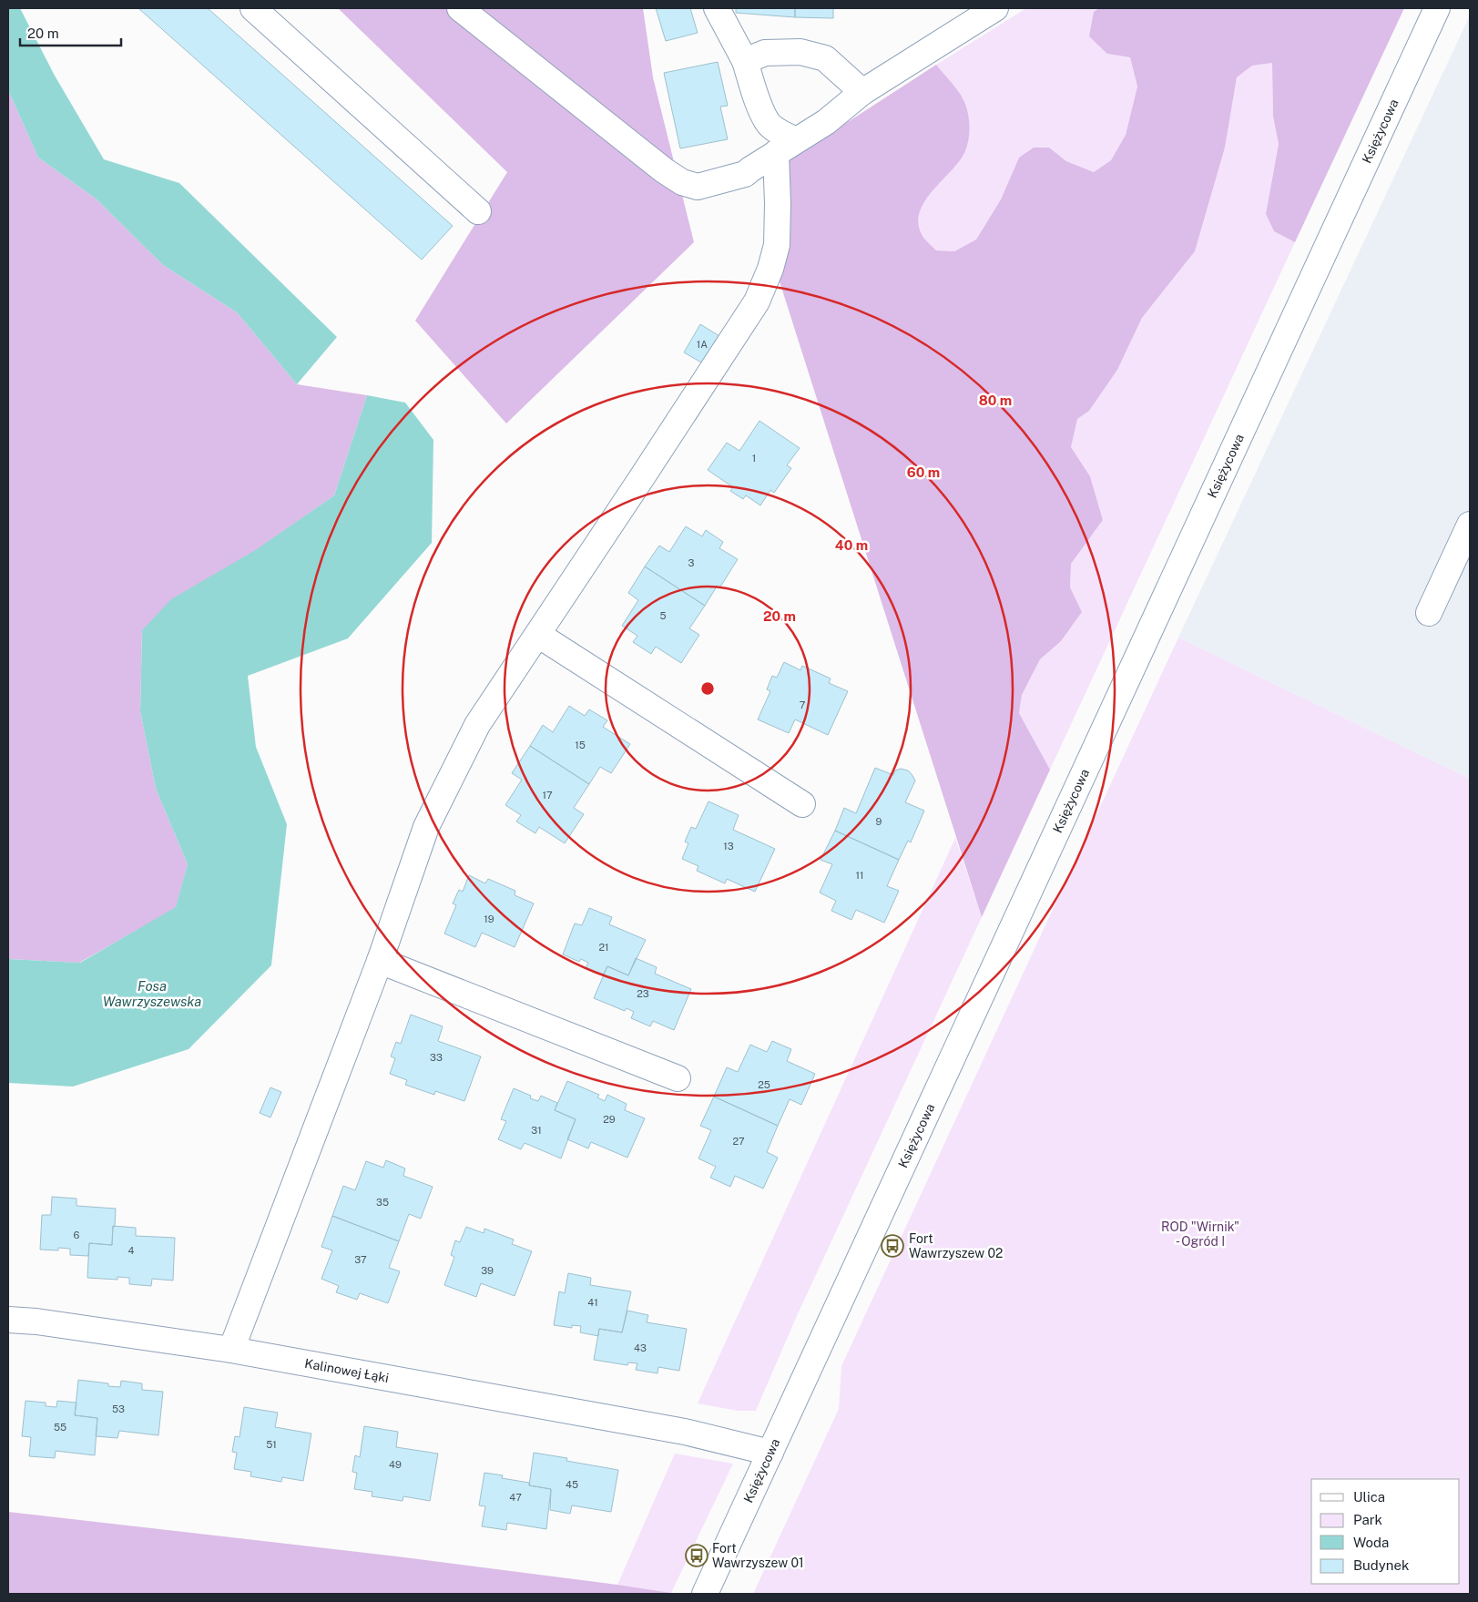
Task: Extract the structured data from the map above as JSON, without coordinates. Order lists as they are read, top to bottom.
{
  "streets": {
    "street": ["Księżycowa", "Kalinowej Łąki"]
  },
  "crossings": [
    ["Księżycowa", "Kalinowej Łąki"]
  ],
  "water": ["Fosa Wawrzyszewska"],
  "parks": ["ROD \"Wirnik\" - Ogród I"],
  "places": {
    "bus stop": ["Fort Wawrzyszew 02", "Fort Wawrzyszew 01"]
  },
  "house_numbers": [
    "1A",
    "1",
    "3",
    "5",
    "7",
    "15",
    "17",
    "9",
    "13",
    "11",
    "19",
    "21",
    "23",
    "33",
    "25",
    "29",
    "31",
    "27",
    "35",
    "6",
    "4",
    "37",
    "39",
    "41",
    "43",
    "53",
    "55",
    "51",
    "49",
    "45",
    "47"
  ],
  "legend": [
    "Ulica",
    "Park",
    "Woda",
    "Budynek"
  ],
  "scale_bar": "20 m",
  "rings": [
    "80 m",
    "60 m",
    "40 m",
    "20 m"
  ]
}
